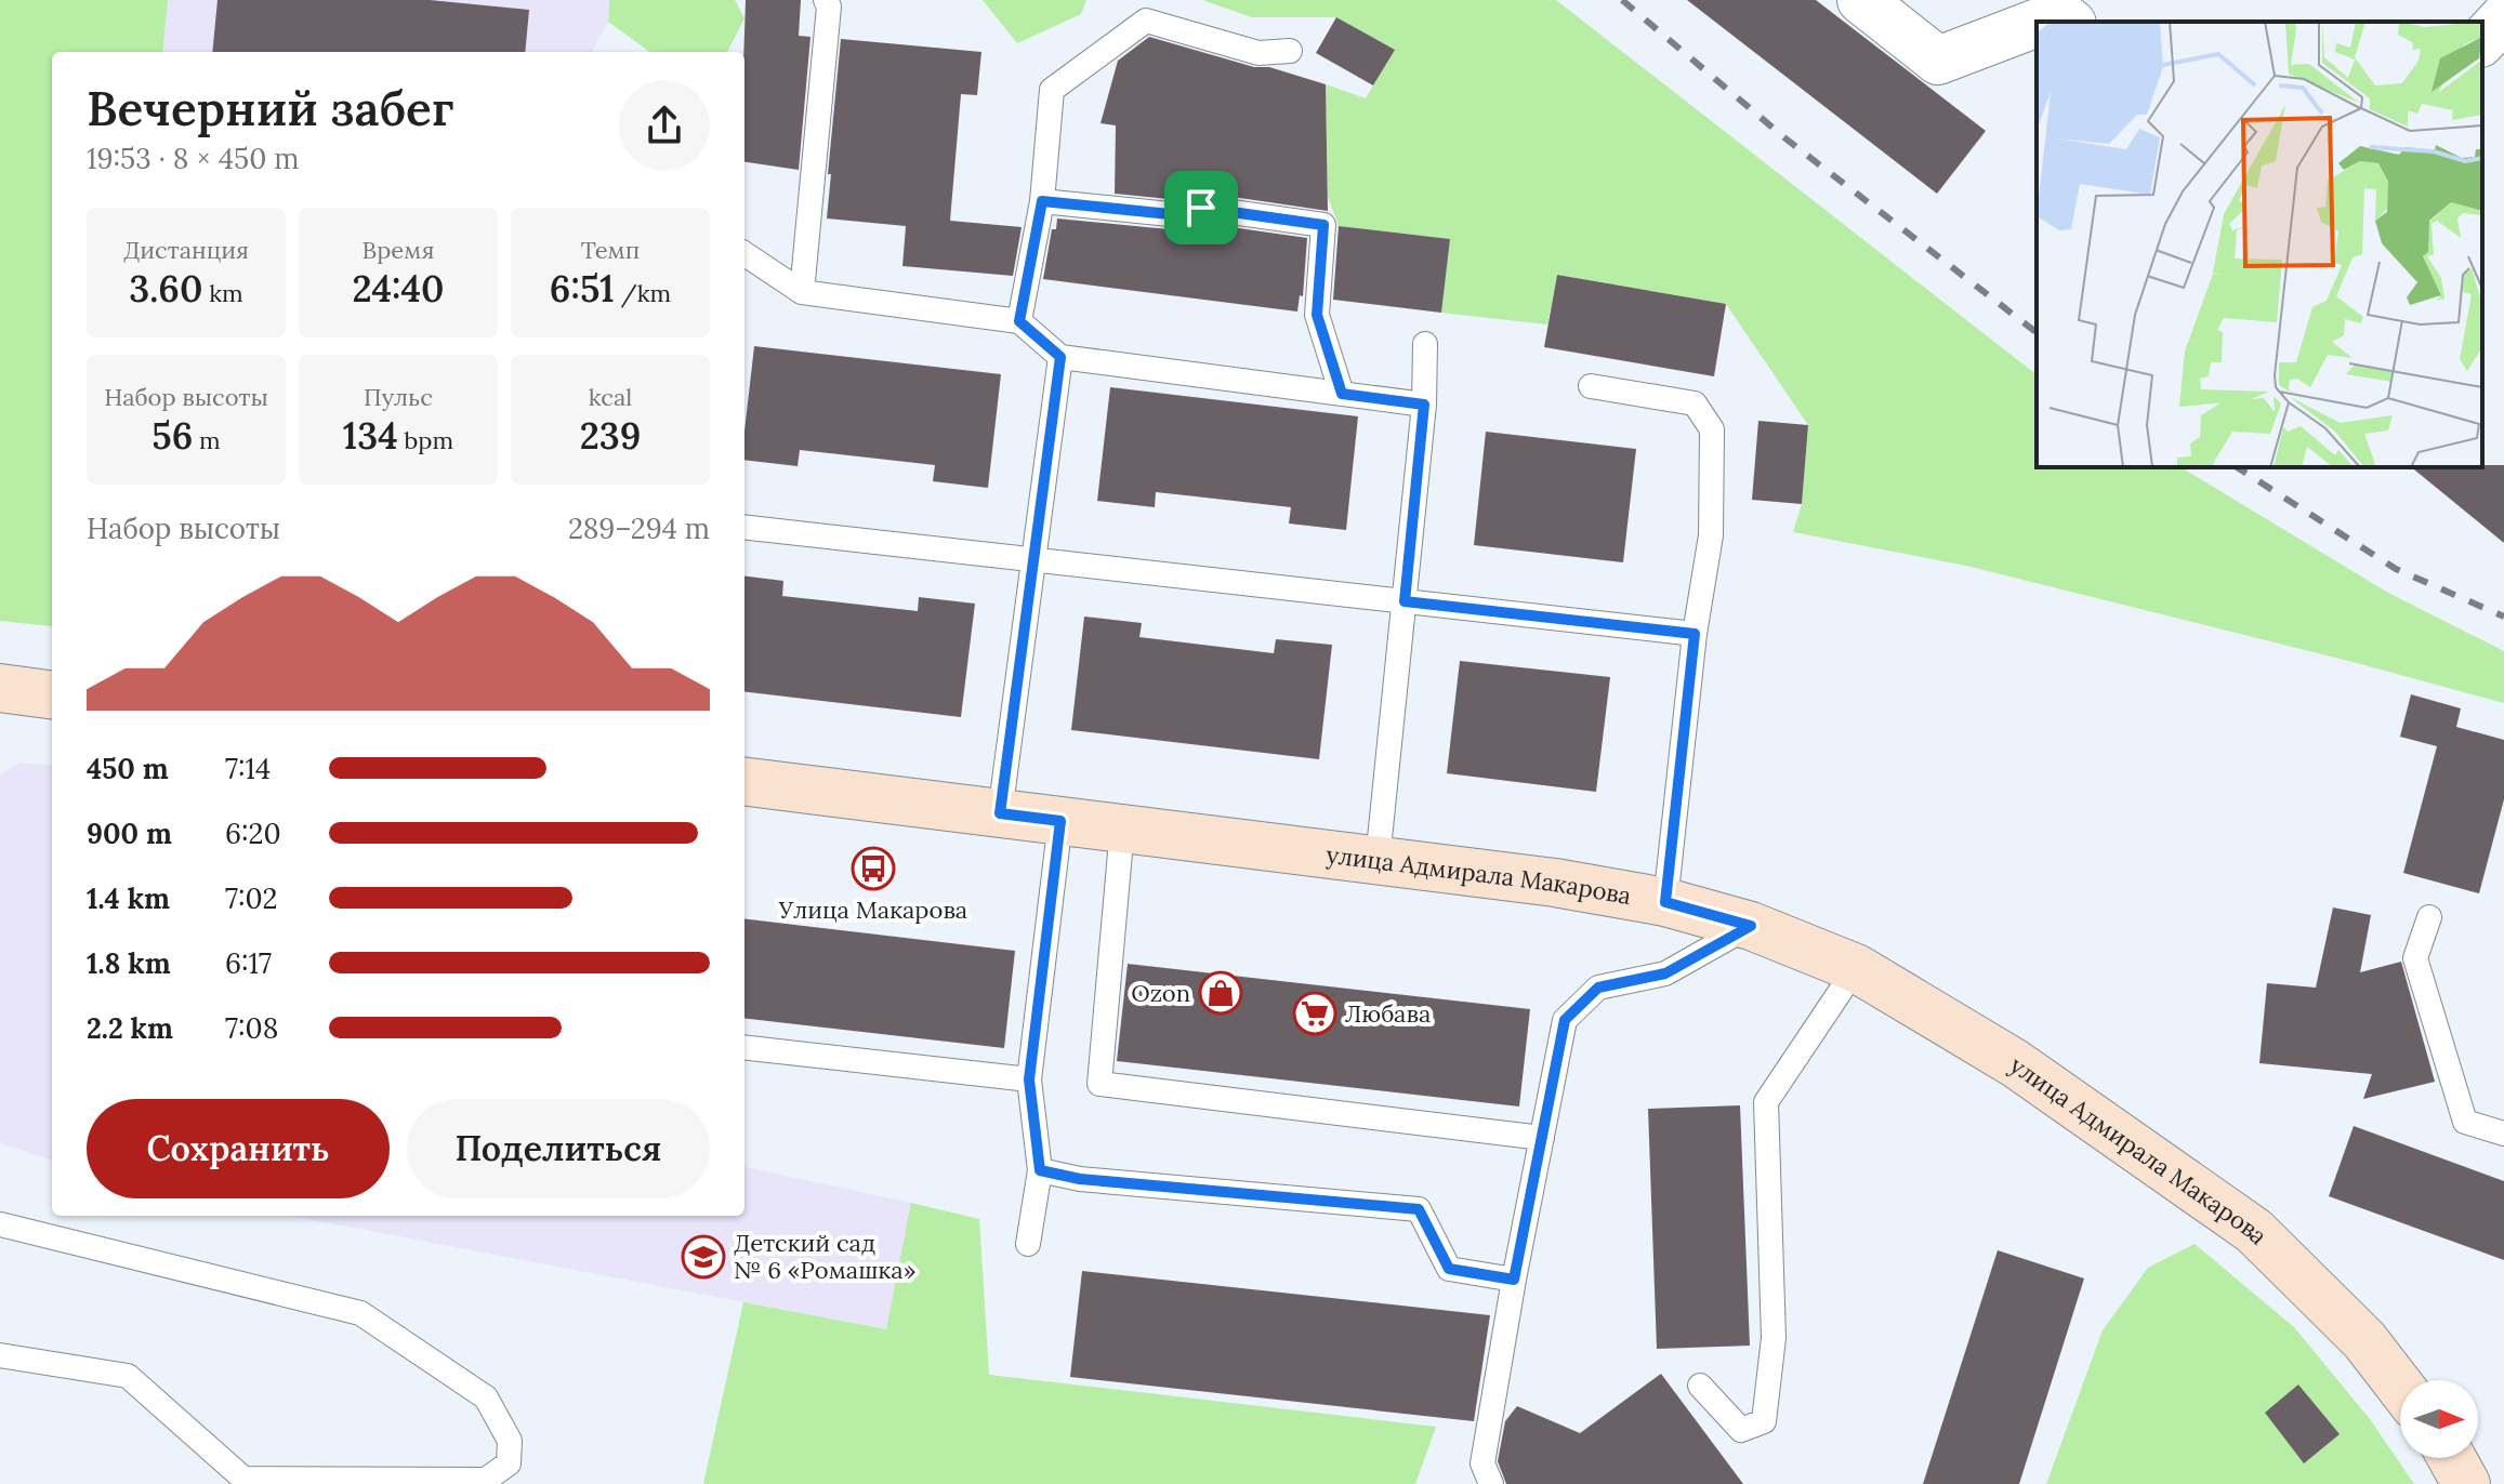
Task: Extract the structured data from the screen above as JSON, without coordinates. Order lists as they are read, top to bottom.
{
  "streets": {
    "main road": ["улица Адмирала Макарова"]
  },
  "places": {
    "bus stop": ["Улица Макарова"],
    "shop": ["Ozon"],
    "supermarket": ["Любава"],
    "school or university": ["Детский сад № 6 «Ромашка»"]
  },
  "north": "right",
  "page": {
    "heading": ["Вечерний забег", "19:53 · 8 × 450 m"],
    "stats": [
      ["Дистанция", "3.60 km"],
      ["Время", "24:40"],
      ["Темп", "6:51 /km"],
      ["Набор высоты", "56 m"],
      ["Пульс", "134 bpm"],
      ["kcal", "239"]
    ],
    "chart": ["Набор высоты", "289–294 m"],
    "list": [
      {
        "name": "450 m",
        "note": "7:14"
      },
      {
        "name": "900 m",
        "note": "6:20"
      },
      {
        "name": "1.4 km",
        "note": "7:02"
      },
      {
        "name": "1.8 km",
        "note": "6:17"
      },
      {
        "name": "2.2 km",
        "note": "7:08"
      }
    ],
    "buttons": ["Сохранить", "Поделиться"]
  }
}
